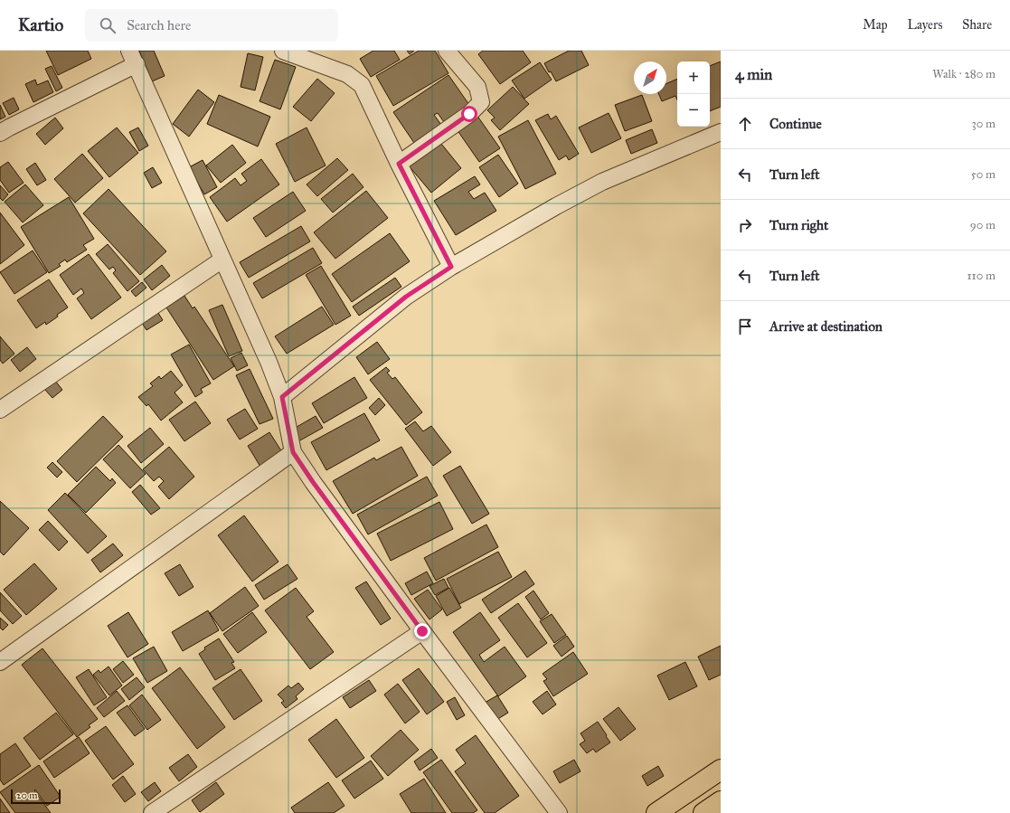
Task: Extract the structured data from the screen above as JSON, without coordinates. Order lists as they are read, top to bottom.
{
  "scale_bar": "20 m",
  "north": "top right",
  "page": {
    "header": "Kartio",
    "search": "Search here",
    "nav": ["Map", "Layers", "Share"],
    "heading": ["4 min", "Walk · 280 m"],
    "map_buttons": ["+", "−"],
    "list": [
      ["Continue", "30 m"],
      ["Turn left", "50 m"],
      ["Turn right", "90 m"],
      ["Turn left", "110 m"],
      "Arrive at destination"
    ],
    "scale": "20 m"
  }
}
